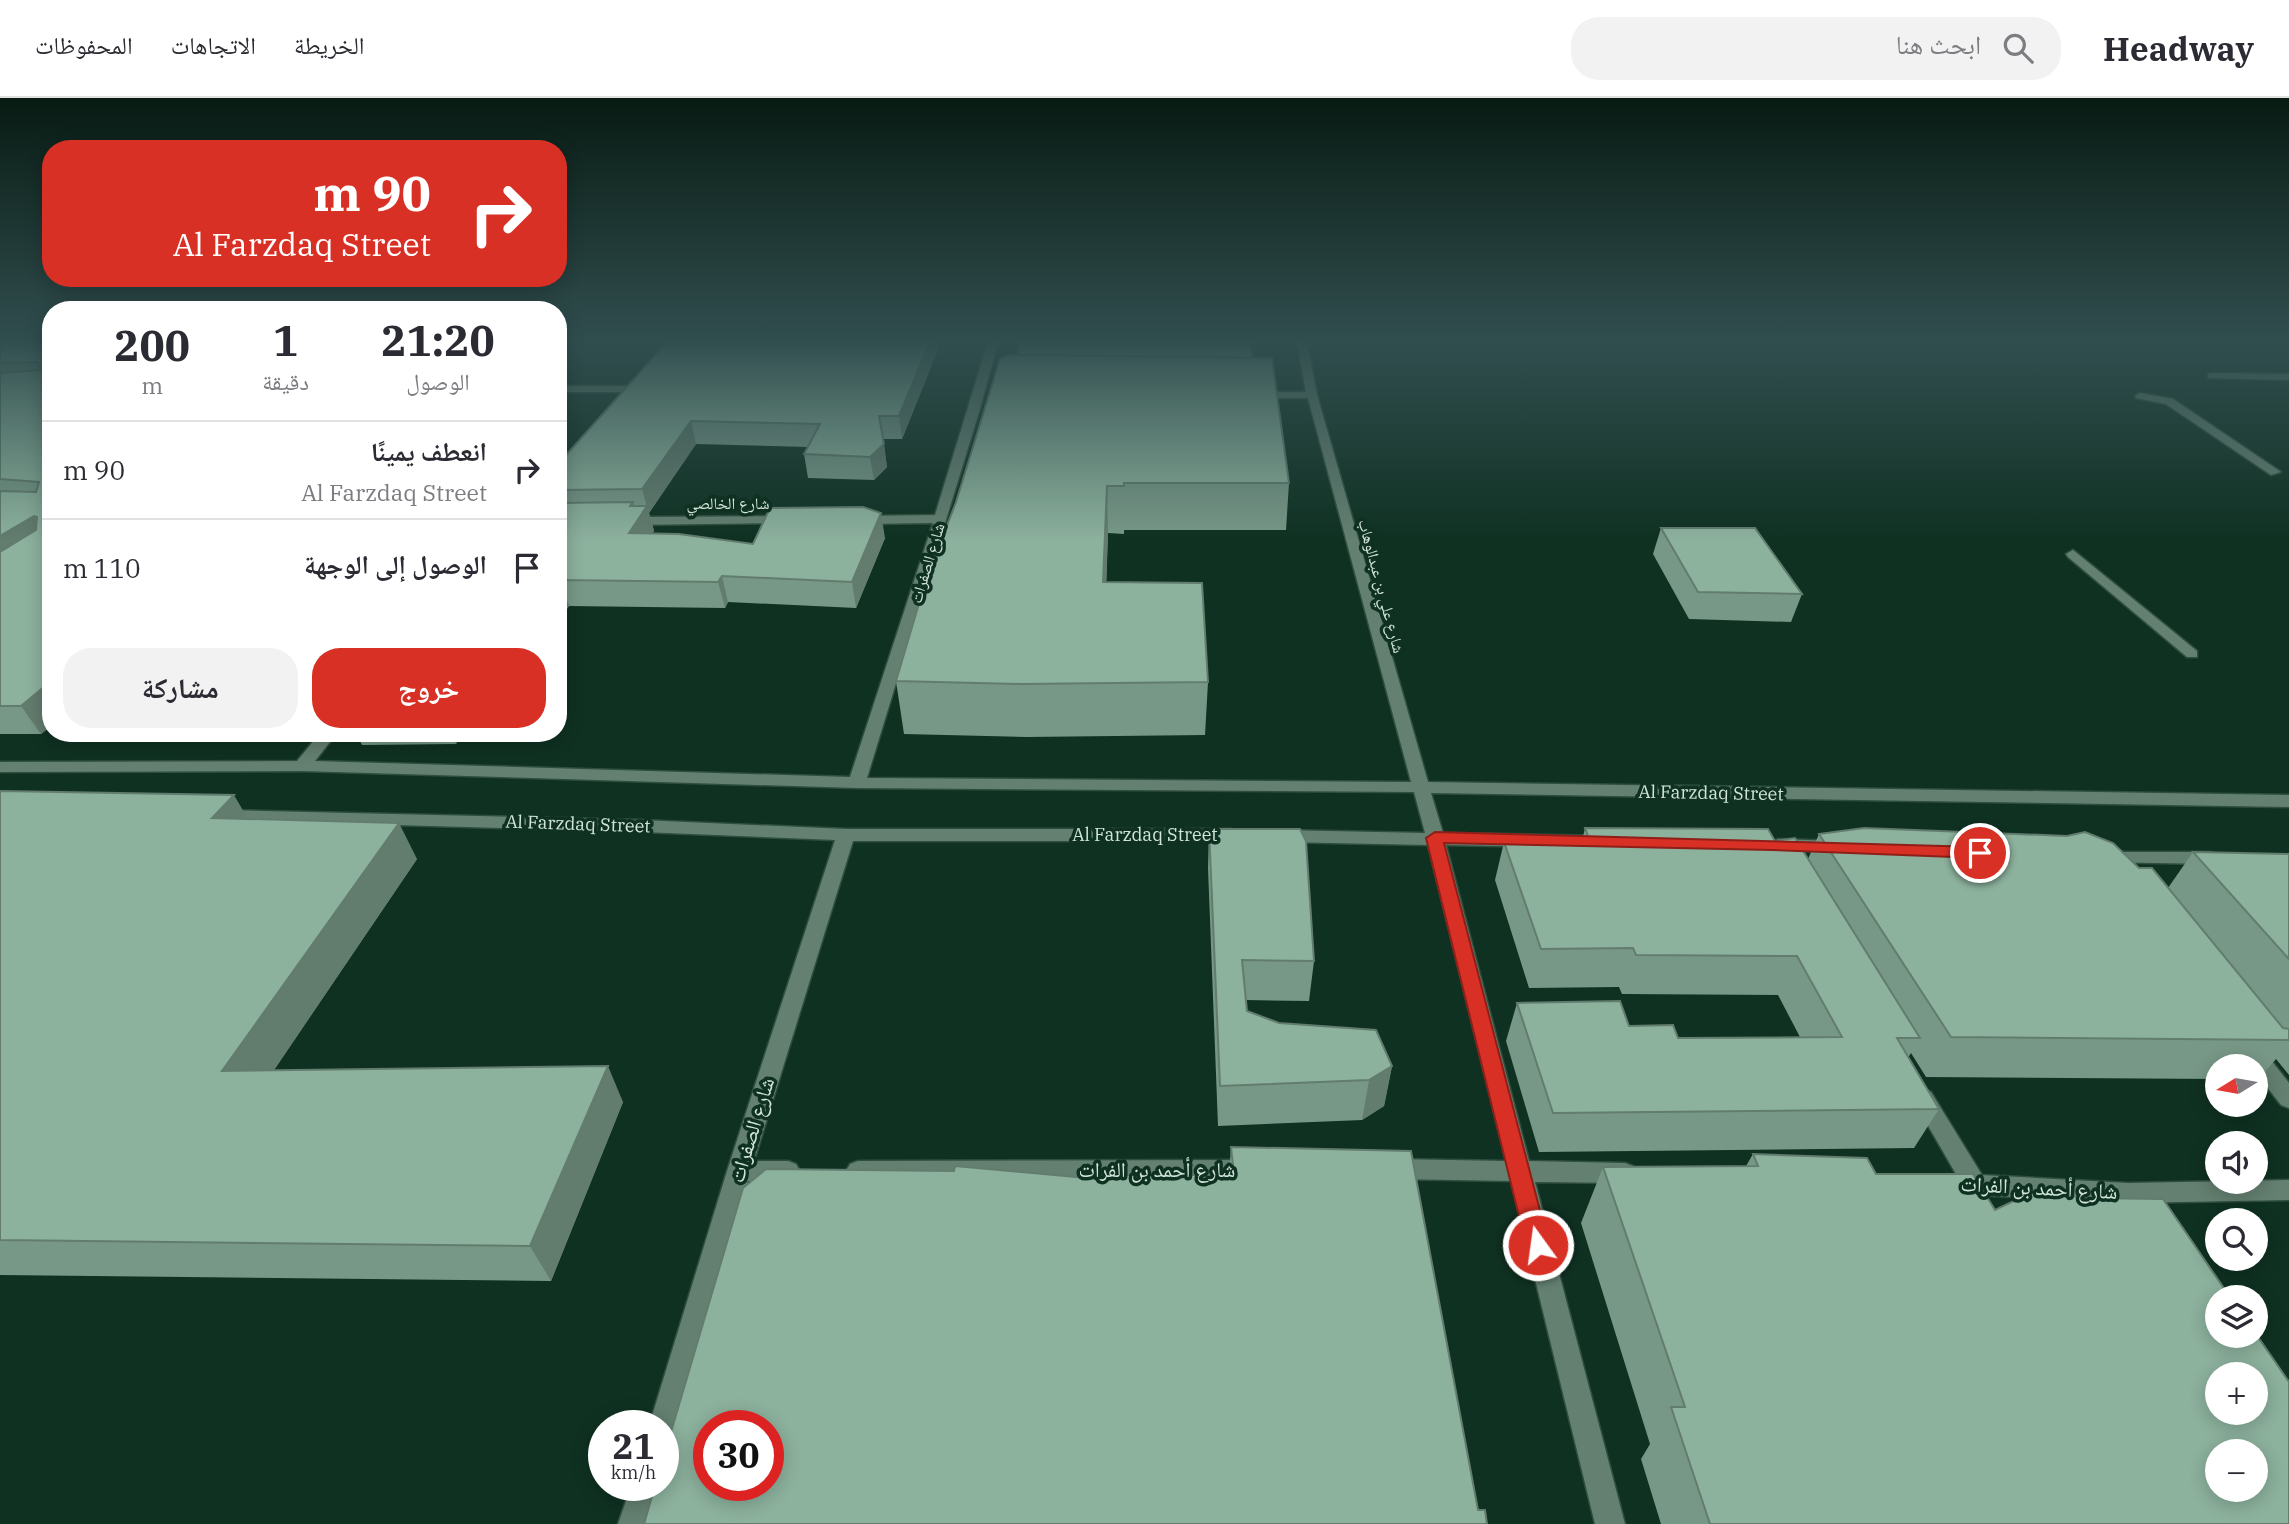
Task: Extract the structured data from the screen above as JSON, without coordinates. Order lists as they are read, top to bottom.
{
  "streets": {
    "street": [
      "شارع الخالصي",
      "شارع الصفرات",
      "شارع علي بن عبدالوهاب",
      "Al Farzdaq Street",
      "شارع أحمد بن الفرات"
    ]
  },
  "crossings": [
    ["شارع الصفرات", "Al Farzdaq Street"],
    ["شارع علي بن عبدالوهاب", "Al Farzdaq Street"]
  ],
  "north": "left",
  "page": {
    "header": "Headway",
    "search": "ابحث هنا",
    "nav": ["الخريطة", "الاتجاهات", "المحفوظات"],
    "turn": ["90 m", "Al Farzdaq Street"],
    "eta": [
      "21:20",
      "الوصول",
      "1",
      "دقيقة",
      "200",
      "m"
    ],
    "list": [
      {
        "name": "انعطف يمينًا",
        "note": "Al Farzdaq Street",
        "value": "90 m"
      },
      {
        "name": "الوصول إلى الوجهة",
        "value": "110 m"
      }
    ],
    "buttons": ["خروج", "مشاركة"],
    "map_buttons": ["+", "−"],
    "speed": "21 km/h",
    "limit": "30"
  }
}
